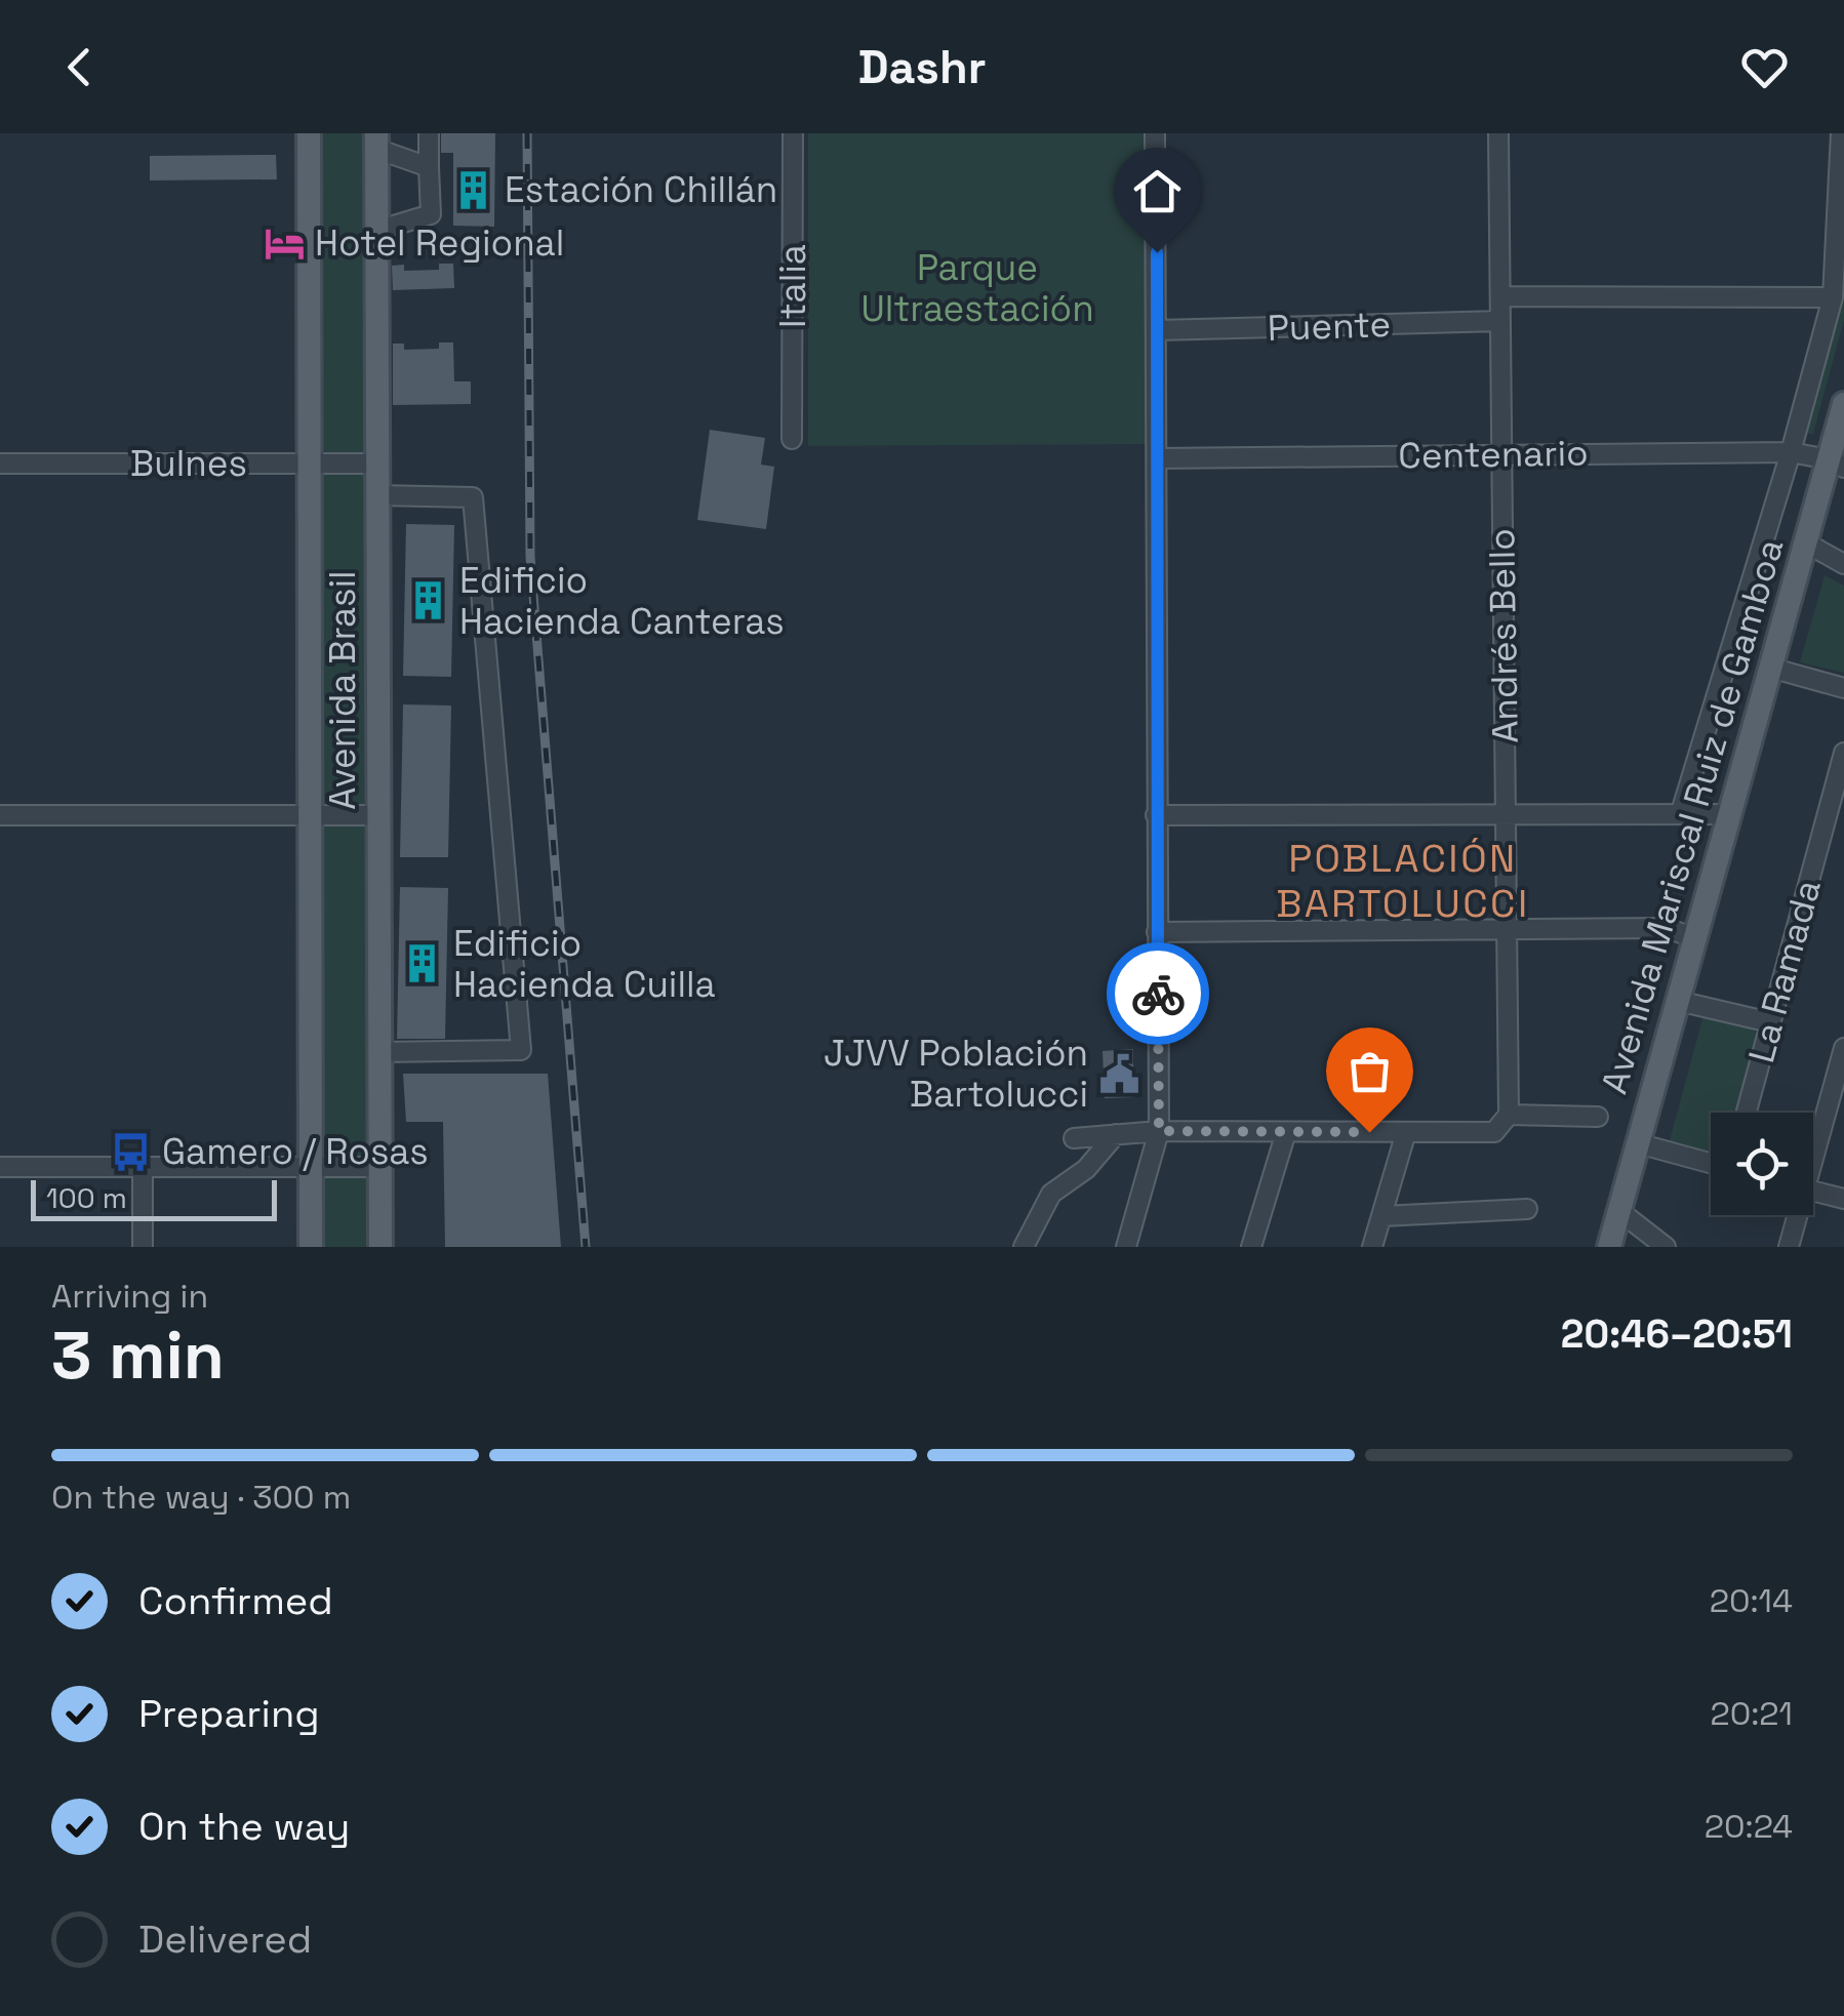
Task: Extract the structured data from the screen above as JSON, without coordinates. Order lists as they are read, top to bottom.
{
  "streets": {
    "main road": ["Avenida Brasil", "Avenida Mariscal Ruiz de Gamboa"],
    "street": [
      "Italia",
      "Puente",
      "Centenario",
      "Bulnes",
      "Andrés Bello",
      "La Ramada"
    ]
  },
  "crossings": [
    ["Puente", "Andrés Bello"],
    ["Centenario", "Andrés Bello"],
    ["Centenario", "Avenida Mariscal Ruiz de Gamboa"],
    ["Bulnes", "Avenida Brasil"]
  ],
  "districts": ["POBLACIÓN BARTOLUCCI"],
  "parks": ["Parque Ultraestación"],
  "places": {
    "building": ["Estación Chillán", "Edificio Hacienda Canteras", "Edificio Hacienda Cuilla"],
    "hotel": ["Hotel Regional"],
    "public building": ["JJVV Población Bartolucci"],
    "bus stop": ["Gamero / Rosas"]
  },
  "scale_bar": "100 m",
  "page": {
    "header": "Dashr",
    "scale": "100 m",
    "heading": ["3 min", "Arriving in", "20:46–20:51"],
    "bar": "On the way · 300 m",
    "list": [
      ["Confirmed", "20:14"],
      ["Preparing", "20:21"],
      ["On the way", "20:24"],
      "Delivered"
    ]
  }
}
